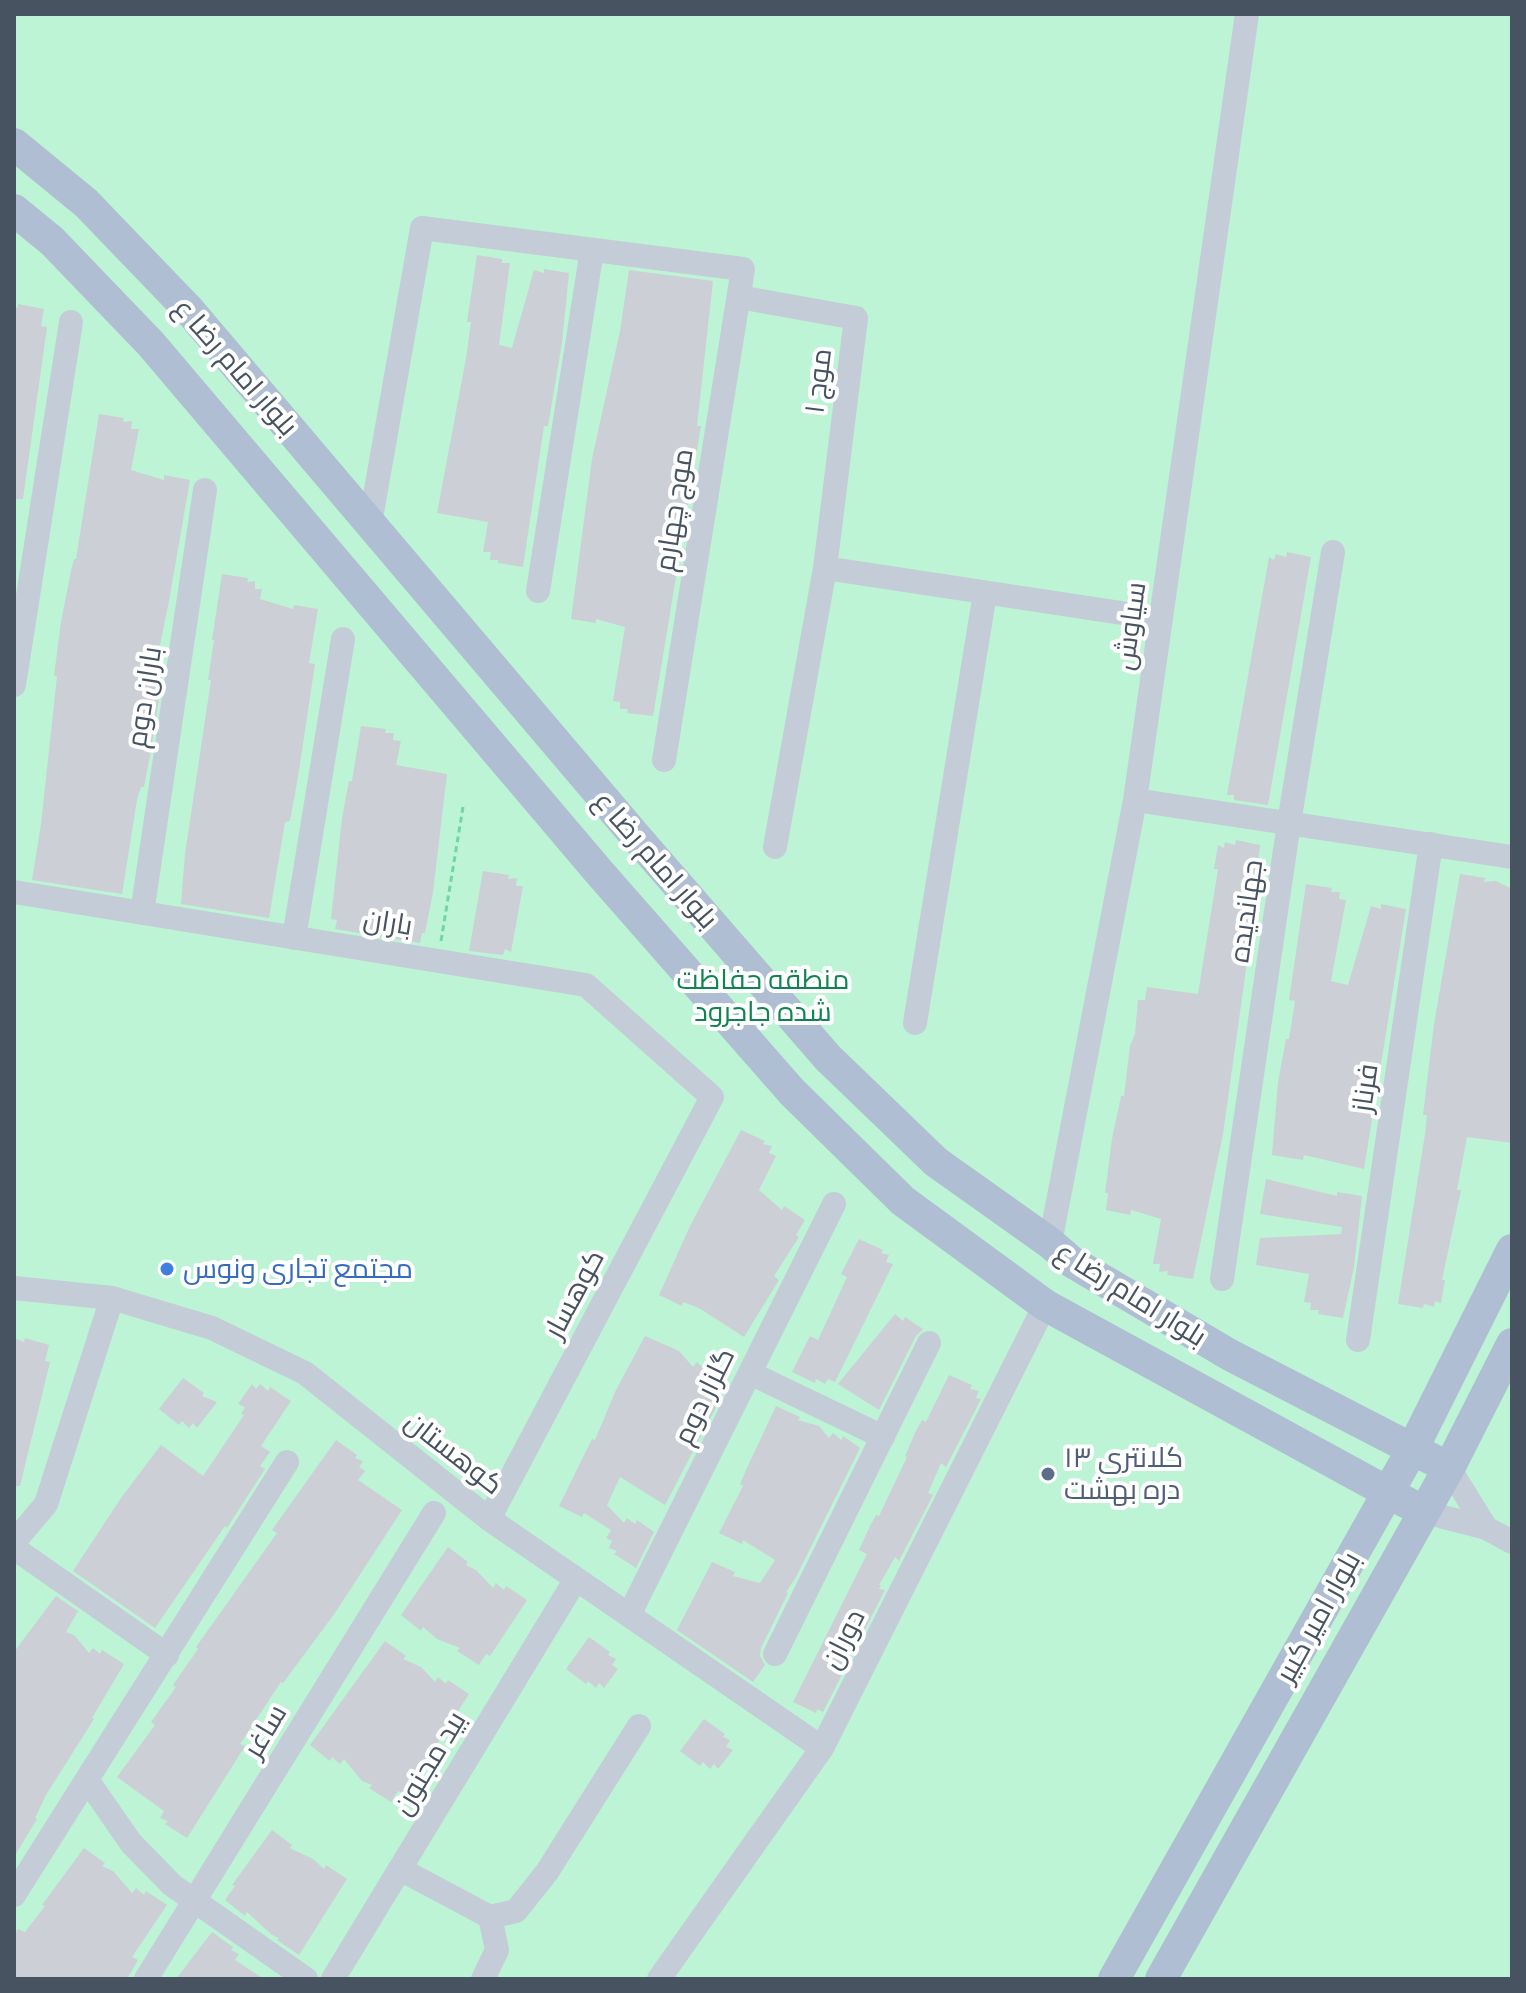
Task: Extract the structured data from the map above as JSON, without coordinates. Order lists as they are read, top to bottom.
{
  "streets": {
    "main road": ["بلوار امام رضا ع", "بلوار امیر کبیر"],
    "street": [
      "موج ۱",
      "موج چهارم",
      "سیاوش",
      "باران دوم",
      "جهاندیده",
      "باران",
      "فرناز",
      "کوهسار",
      "گلزار دوم",
      "کوهستان",
      "دوران",
      "ساغر",
      "بید مجنون"
    ]
  },
  "crossings": [
    ["بلوار امام رضا ع", "سیاوش"],
    ["بلوار امام رضا ع", "بلوار امیر کبیر"],
    ["بلوار امام رضا ع", "دوران"],
    ["موج ۱", "موج چهارم"],
    ["باران دوم", "باران"],
    ["باران", "کوهسار"],
    ["کوهسار", "کوهستان"],
    ["گلزار دوم", "کوهستان"],
    ["کوهستان", "دوران"],
    ["کوهستان", "بید مجنون"]
  ],
  "parks": ["منطقه حفاظت شده جاجرود"],
  "places": ["مجتمع تجاری ونوس", "کلانتری ۱۳ دره بهشت"]
}
